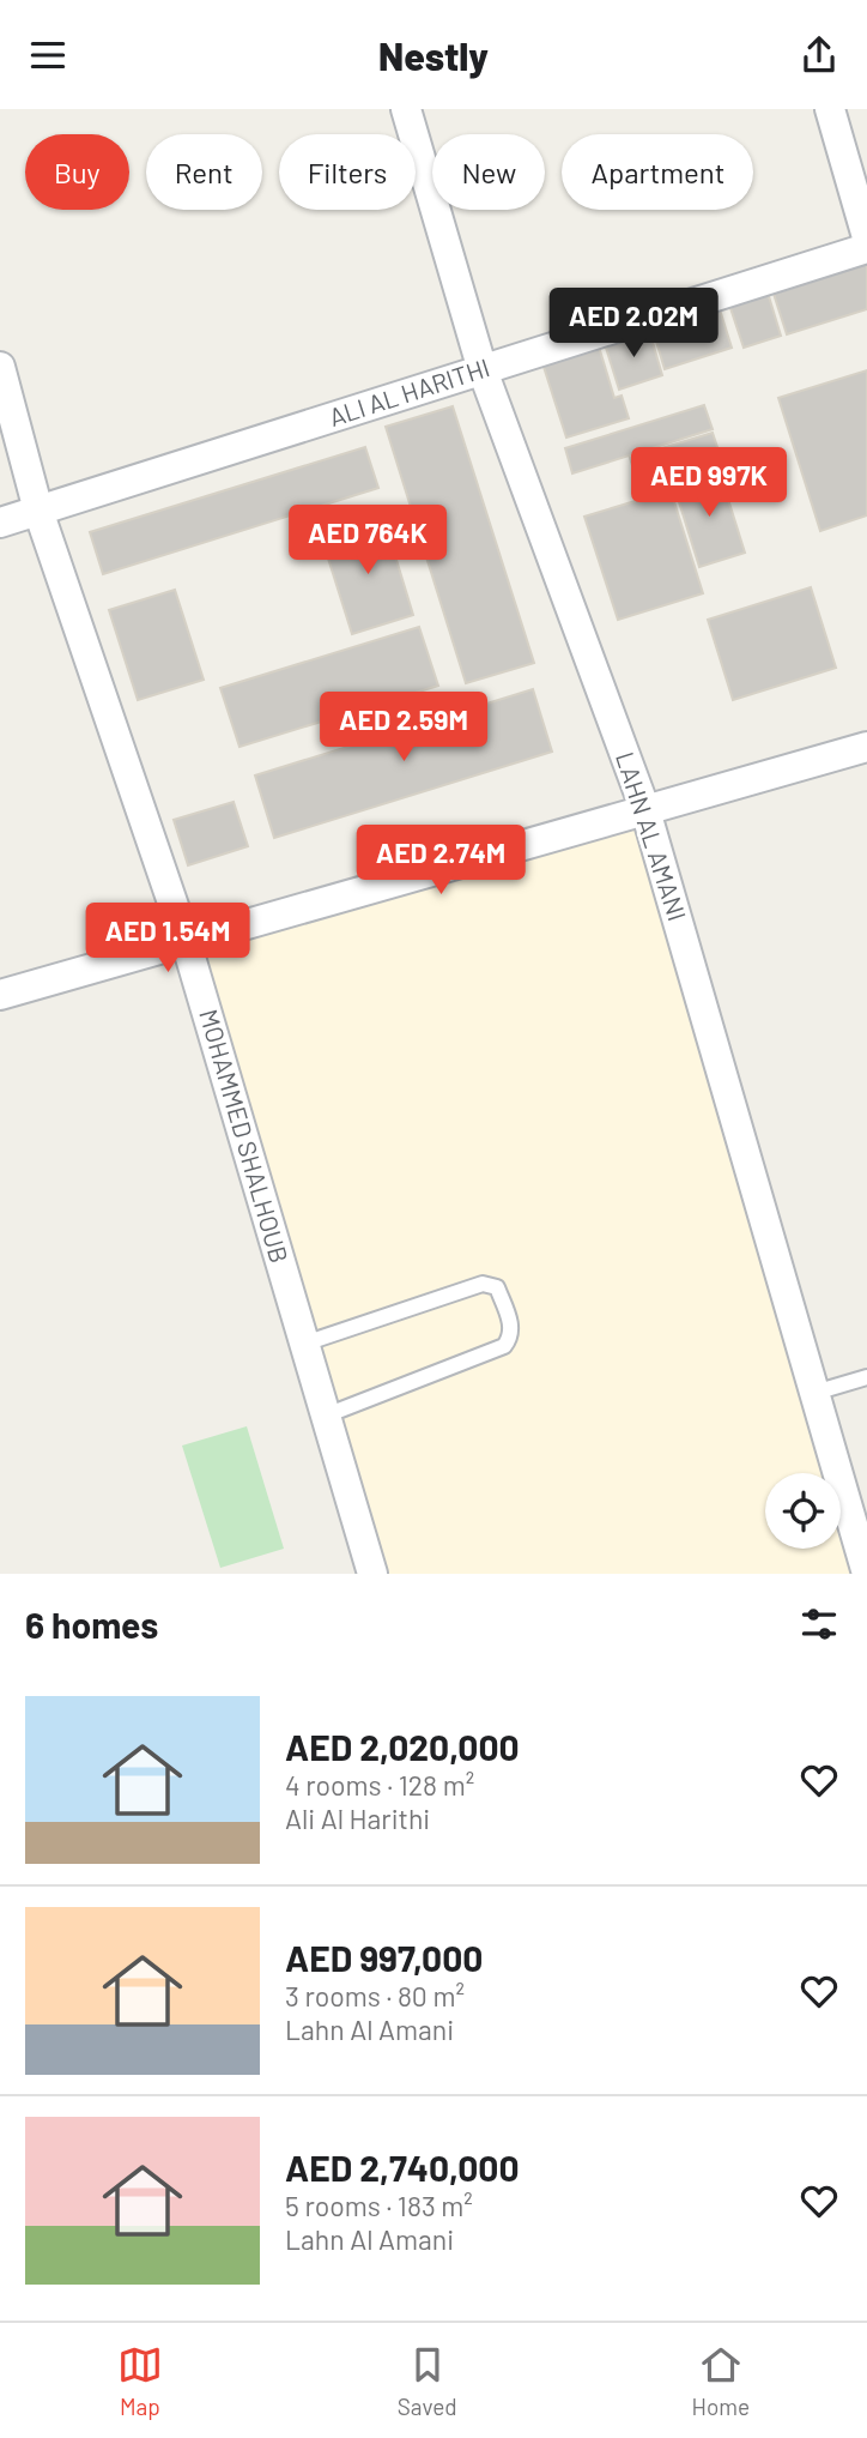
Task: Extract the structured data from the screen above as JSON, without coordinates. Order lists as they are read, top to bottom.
{
  "streets": {
    "street": ["ALI AL HARITHI", "LAHN AL AMANI", "MOHAMMED SHALHOUB"]
  },
  "crossings": [
    ["ALI AL HARITHI", "LAHN AL AMANI"],
    ["ALI AL HARITHI", "MOHAMMED SHALHOUB"]
  ],
  "page": {
    "header": "Nestly",
    "chip": [
      "Buy",
      "Rent",
      "Filters",
      "New",
      "Apartment"
    ],
    "price": [
      "AED 2.02M",
      "AED 997K",
      "AED 764K",
      "AED 2.59M",
      "AED 2.74M",
      "AED 1.54M"
    ],
    "heading": "6 homes",
    "list": [
      {
        "name": "AED 2,020,000",
        "note": "4 rooms · 128 m² · Ali Al Harithi"
      },
      {
        "name": "AED 997,000",
        "note": "3 rooms · 80 m² · Lahn Al Amani"
      },
      {
        "name": "AED 2,740,000",
        "note": "5 rooms · 183 m² · Lahn Al Amani"
      }
    ],
    "tabs": ["Map", "Saved", "Home"]
  }
}
